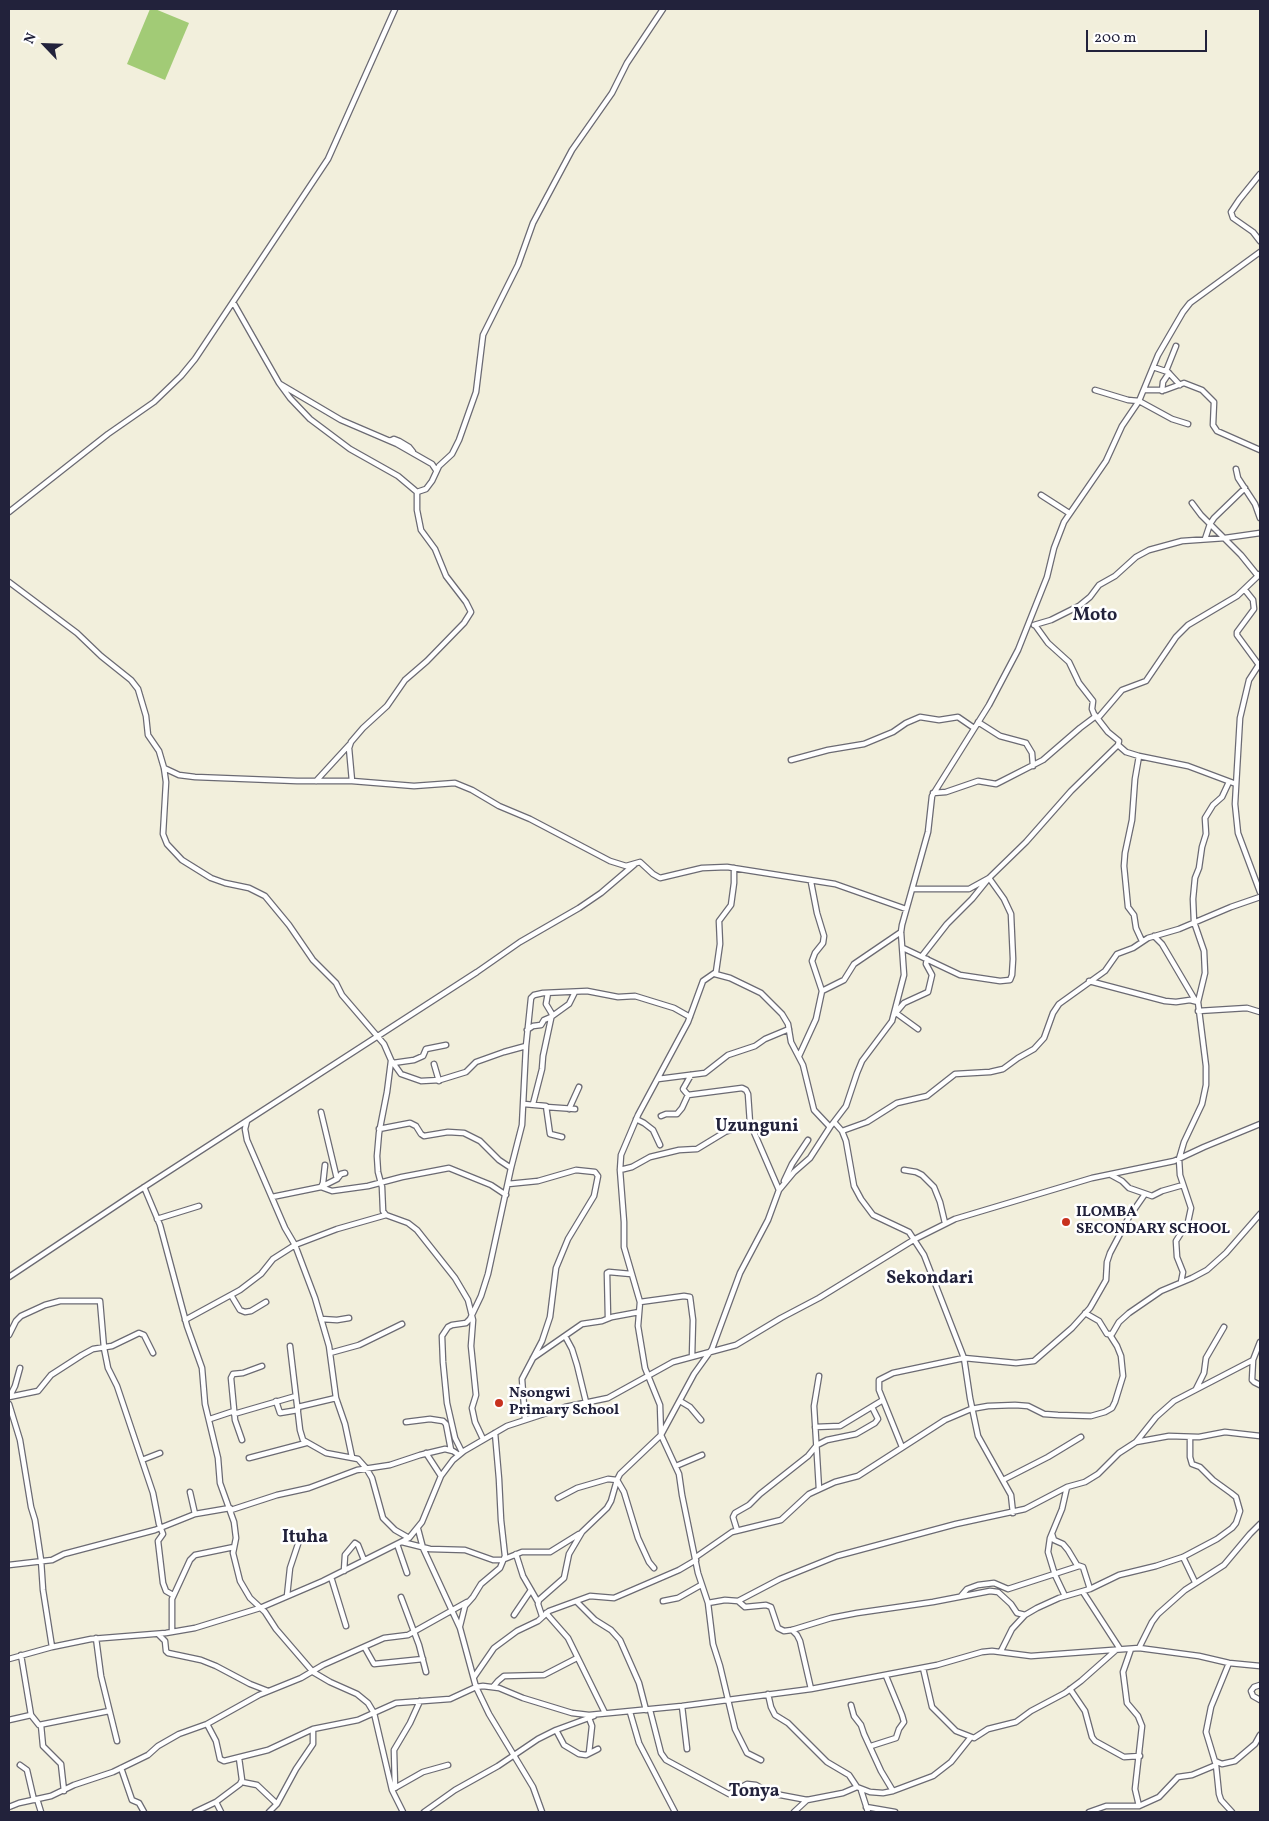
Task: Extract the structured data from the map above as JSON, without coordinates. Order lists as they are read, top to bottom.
{
  "districts": [
    "Moto",
    "Uzunguni",
    "Sekondari",
    "Ituha",
    "Tonya"
  ],
  "places": ["ILOMBA SECONDARY SCHOOL", "Nsongwi Primary School"],
  "scale_bar": "200 m",
  "north": "top left"
}
